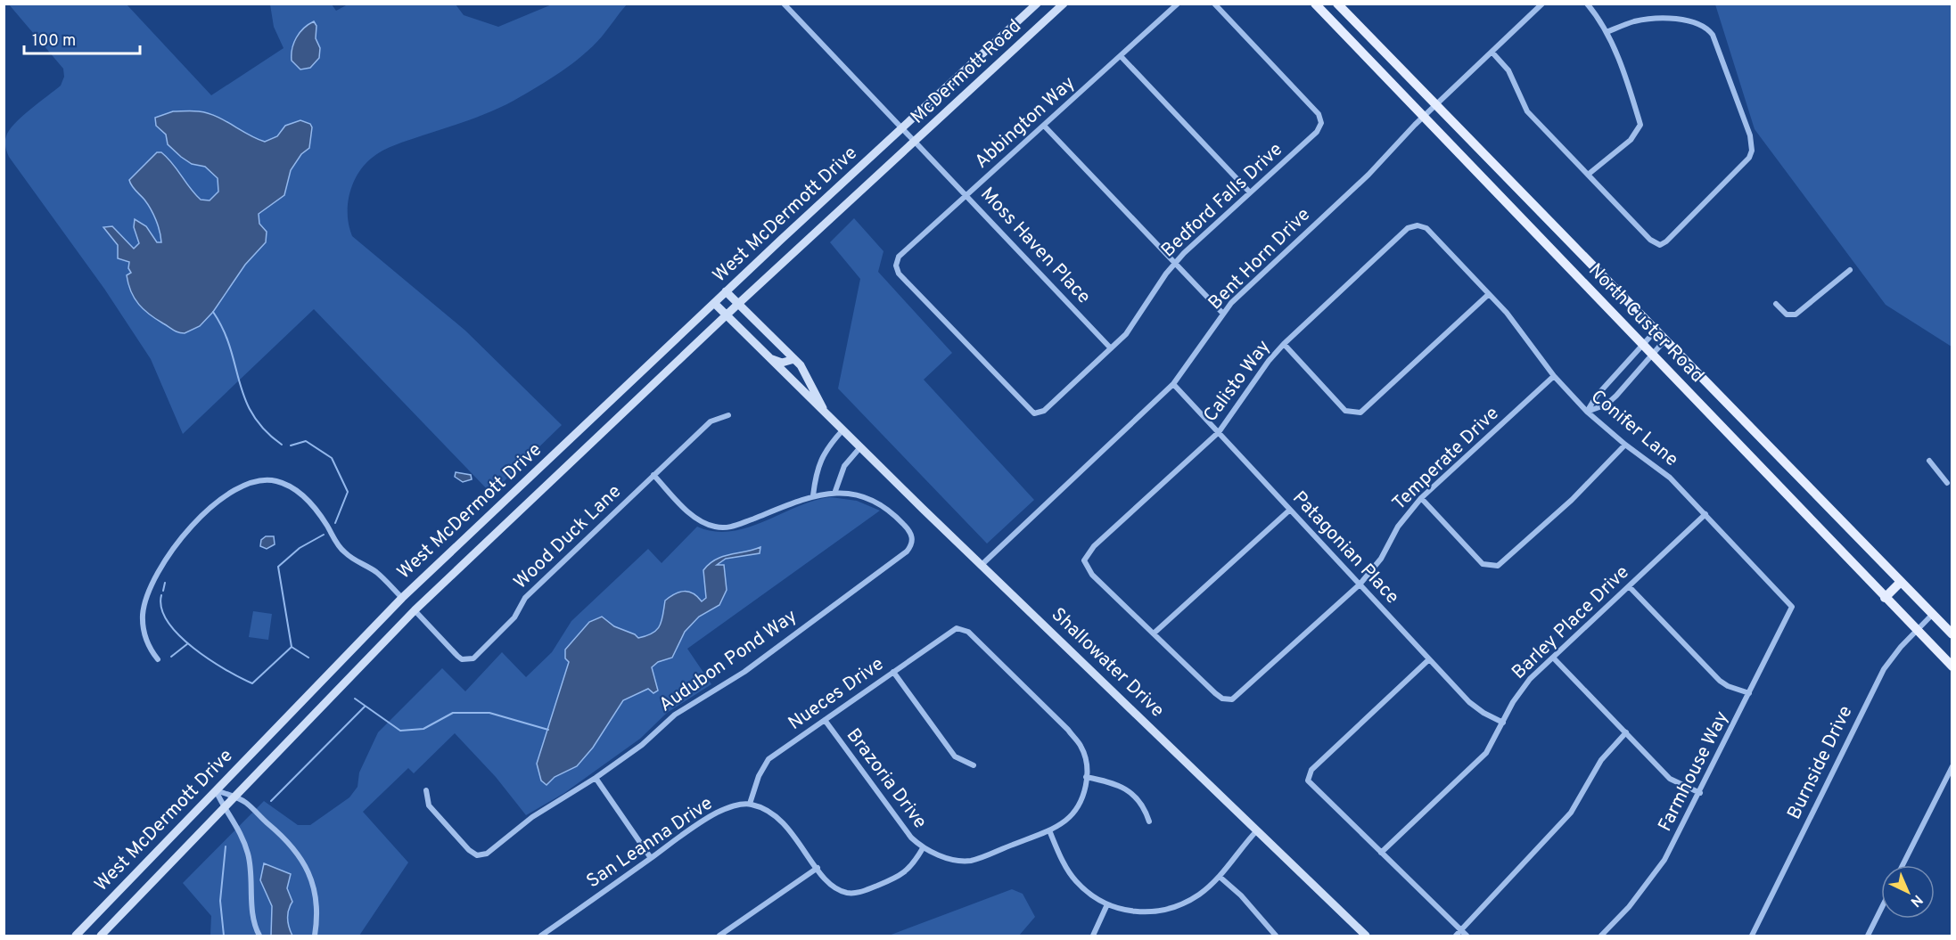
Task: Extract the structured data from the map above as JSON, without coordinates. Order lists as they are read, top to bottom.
{
  "streets": {
    "main road": [
      "McDermott Road",
      "West McDermott Drive",
      "North Custer Road",
      "Shallowater Drive"
    ],
    "street": [
      "Abbington Way",
      "Bedford Falls Drive",
      "Moss Haven Place",
      "Bent Horn Drive",
      "Calisto Way",
      "Conifer Lane",
      "Temperate Drive",
      "Wood Duck Lane",
      "Patagonian Place",
      "Barley Place Drive",
      "Audubon Pond Way",
      "Nueces Drive",
      "Burnside Drive",
      "Farmhouse Way",
      "Brazoria Drive",
      "San Leanna Drive"
    ]
  },
  "crossings": [
    ["McDermott Road", "West McDermott Drive"],
    ["McDermott Road", "Moss Haven Place"],
    ["Abbington Way", "Bedford Falls Drive"],
    ["Abbington Way", "Moss Haven Place"],
    ["Bedford Falls Drive", "Moss Haven Place"],
    ["West McDermott Drive", "Moss Haven Place"],
    ["West McDermott Drive", "Wood Duck Lane"],
    ["West McDermott Drive", "Shallowater Drive"],
    ["Bent Horn Drive", "North Custer Road"],
    ["Bent Horn Drive", "Patagonian Place"],
    ["Bent Horn Drive", "Shallowater Drive"],
    ["North Custer Road", "Burnside Drive"],
    ["Calisto Way", "Conifer Lane"],
    ["Calisto Way", "Temperate Drive"],
    ["Calisto Way", "Patagonian Place"],
    ["Conifer Lane", "Temperate Drive"],
    ["Conifer Lane", "Barley Place Drive"],
    ["Conifer Lane", "Farmhouse Way"],
    ["Temperate Drive", "Patagonian Place"],
    ["Patagonian Place", "Barley Place Drive"],
    ["Nueces Drive", "Brazoria Drive"],
    ["Nueces Drive", "San Leanna Drive"]
  ],
  "scale_bar": "100 m",
  "north": "bottom right"
}
